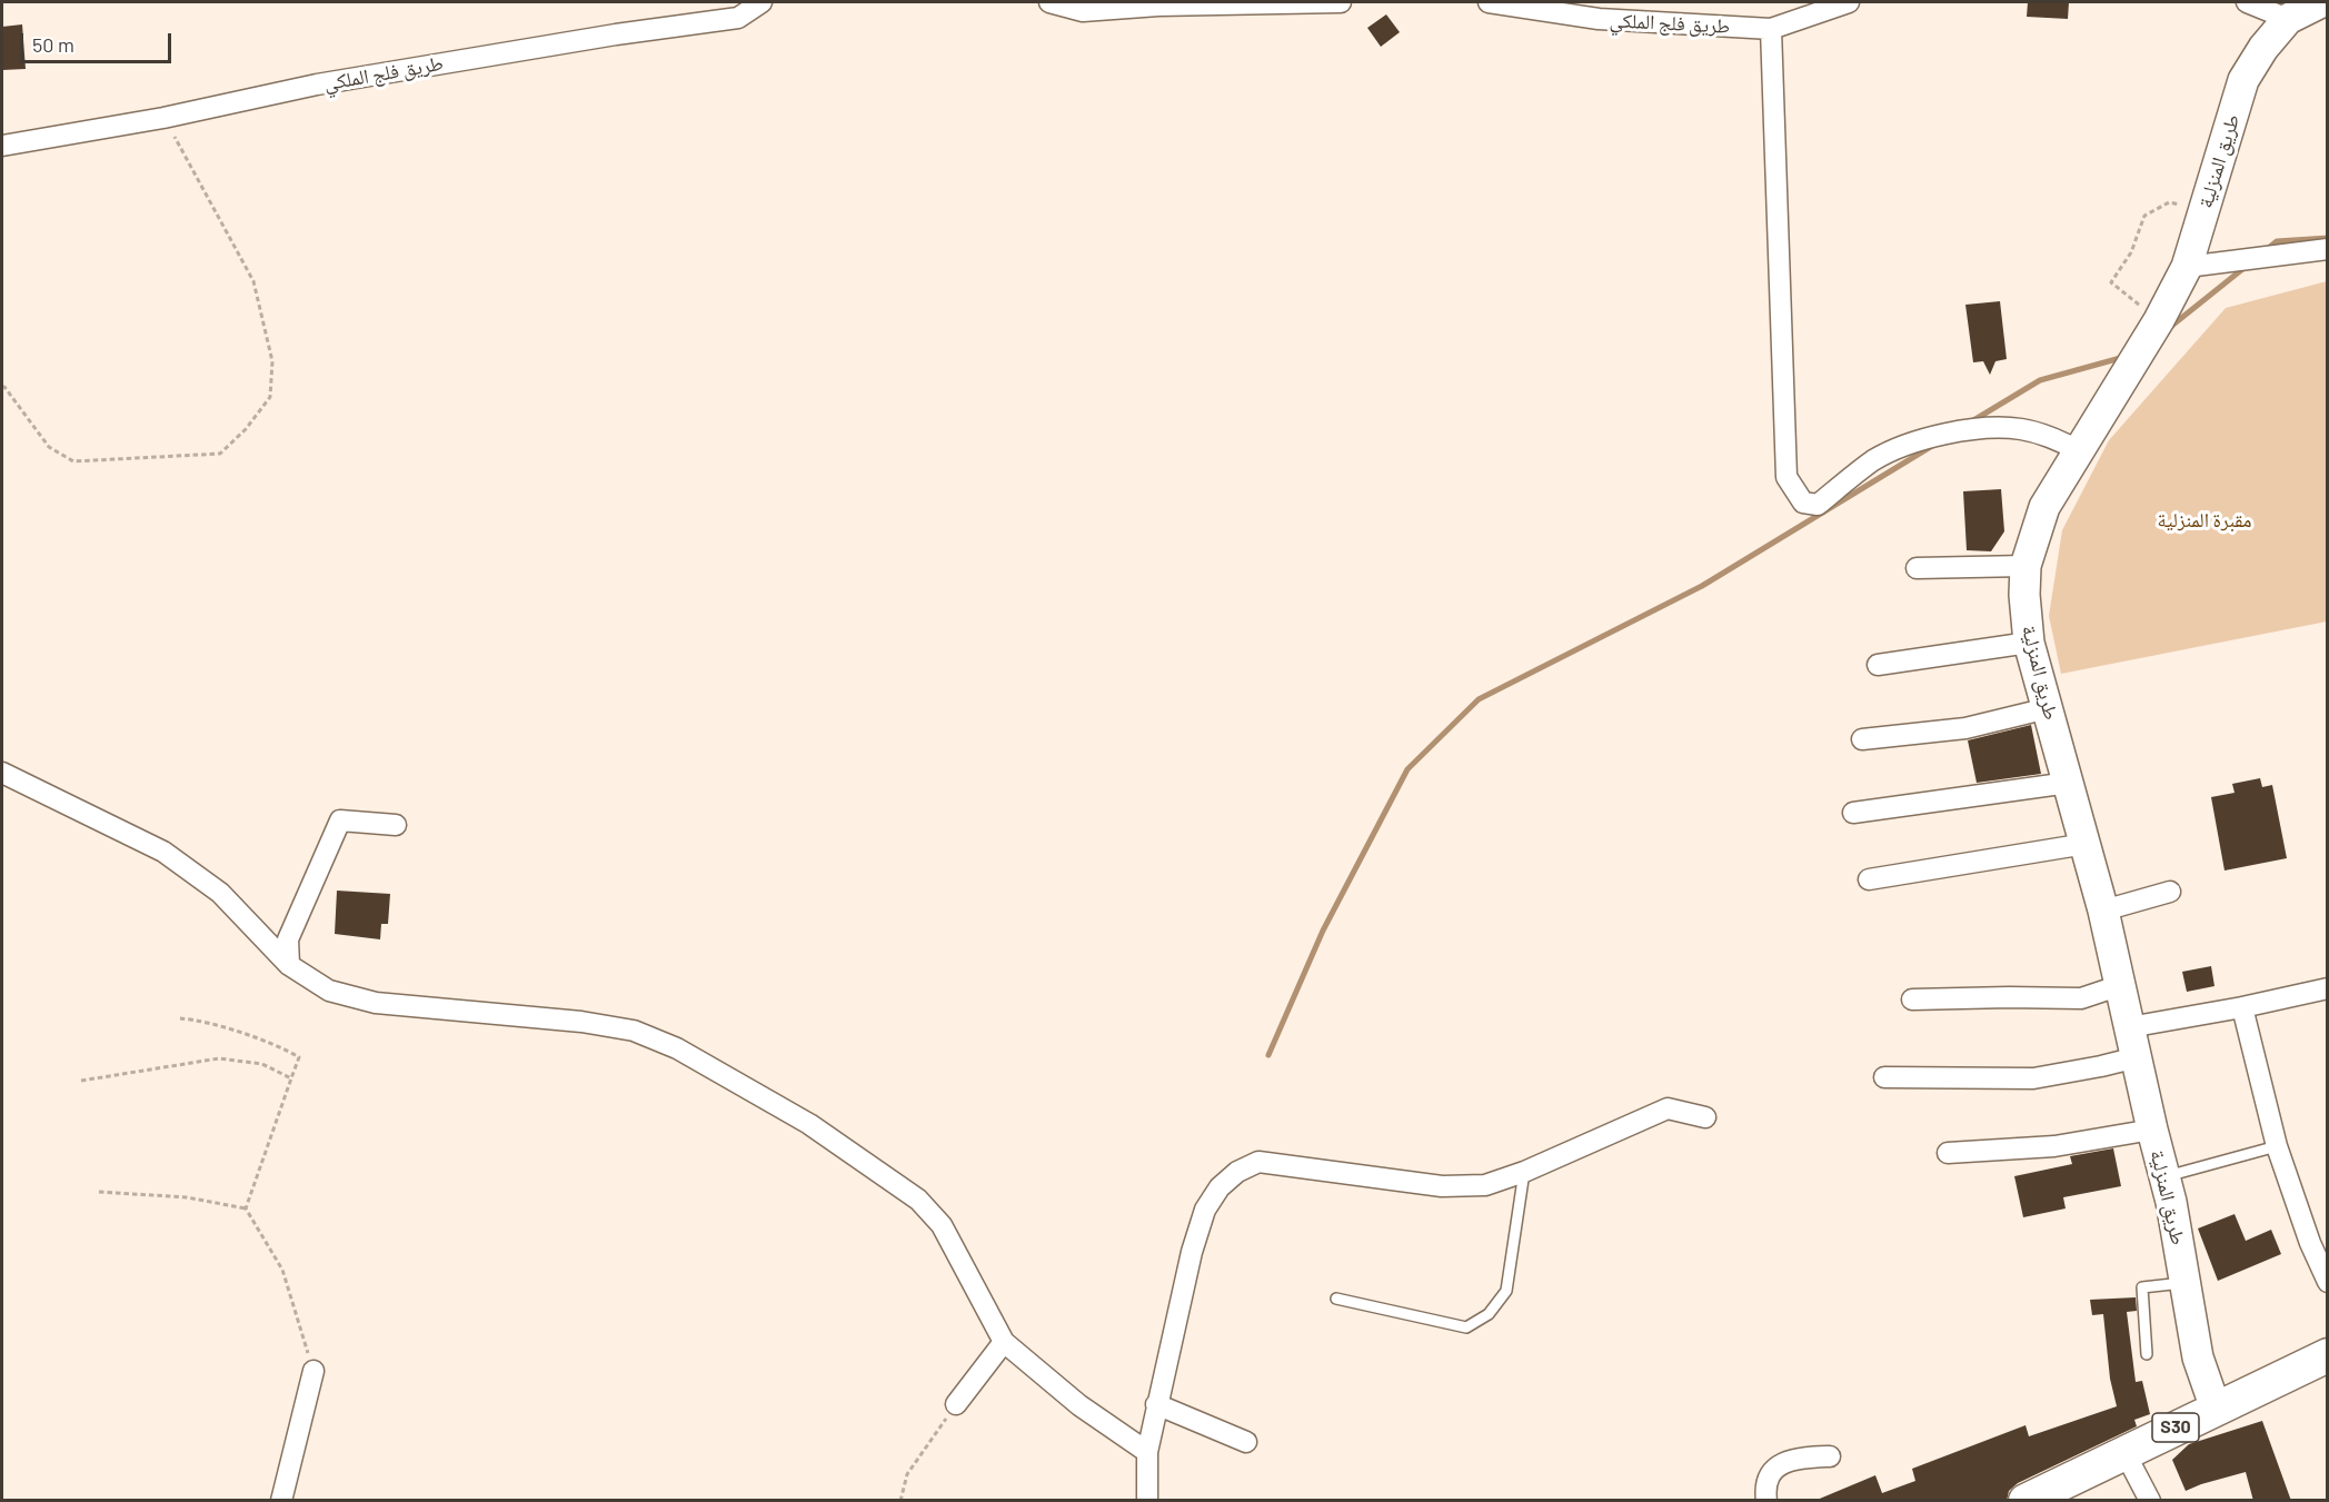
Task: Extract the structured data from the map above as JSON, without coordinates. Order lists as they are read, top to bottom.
{
  "streets": {
    "main road": ["S30"],
    "street": ["طريق فلج الملكي", "طريق المنزلية"]
  },
  "crossings": [
    ["طريق المنزلية", "S30"]
  ],
  "parks": ["مقبرة المنزلية"],
  "scale_bar": "50 m"
}
